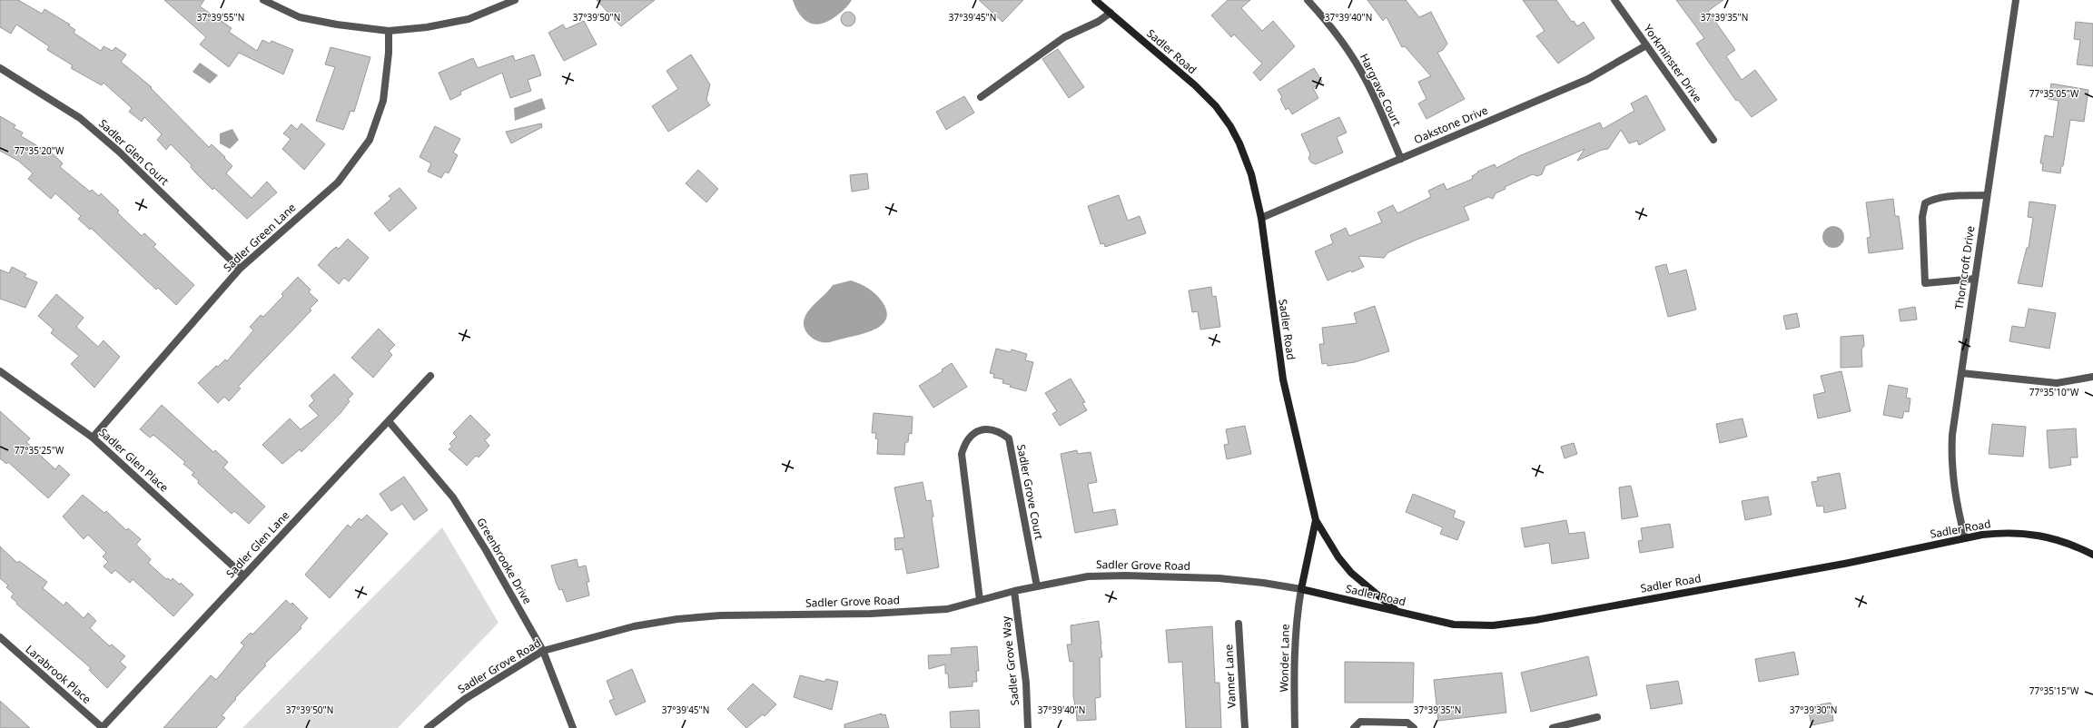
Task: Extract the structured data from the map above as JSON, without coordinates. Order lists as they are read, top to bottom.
{
  "streets": {
    "street": [
      "Sadler Road",
      "Yorkminster Drive",
      "Hargrave Court",
      "Oakstone Drive",
      "Sadler Glen Court",
      "Sadler Green Lane",
      "Thorncroft Drive",
      "Sadler Glen Place",
      "Sadler Grove Court",
      "Sadler Glen Lane",
      "Greenbrooke Drive",
      "Sadler Grove Road",
      "Wonder Lane",
      "Sadler Grove Way",
      "Larabrook Place",
      "Vanner Lane"
    ]
  },
  "crossings": [
    ["Sadler Road", "Oakstone Drive"],
    ["Sadler Road", "Thorncroft Drive"],
    ["Sadler Road", "Sadler Grove Road"],
    ["Sadler Road", "Wonder Lane"],
    ["Yorkminster Drive", "Oakstone Drive"],
    ["Hargrave Court", "Oakstone Drive"],
    ["Sadler Glen Court", "Sadler Green Lane"],
    ["Sadler Green Lane", "Sadler Glen Place"],
    ["Sadler Glen Place", "Sadler Glen Lane"],
    ["Sadler Grove Court", "Sadler Grove Road"],
    ["Sadler Glen Lane", "Greenbrooke Drive"],
    ["Sadler Glen Lane", "Larabrook Place"],
    ["Greenbrooke Drive", "Sadler Grove Road"],
    ["Sadler Grove Road", "Wonder Lane"],
    ["Sadler Grove Road", "Sadler Grove Way"]
  ],
  "coordinates": [
    "37°39'35\"N",
    "37°39'55\"N",
    "37°39'50\"N",
    "37°39'45\"N",
    "37°39'40\"N",
    "77°35'05\"W",
    "77°35'20\"W",
    "77°35'10\"W",
    "77°35'25\"W",
    "77°35'15\"W",
    "37°39'30\"N"
  ]
}
